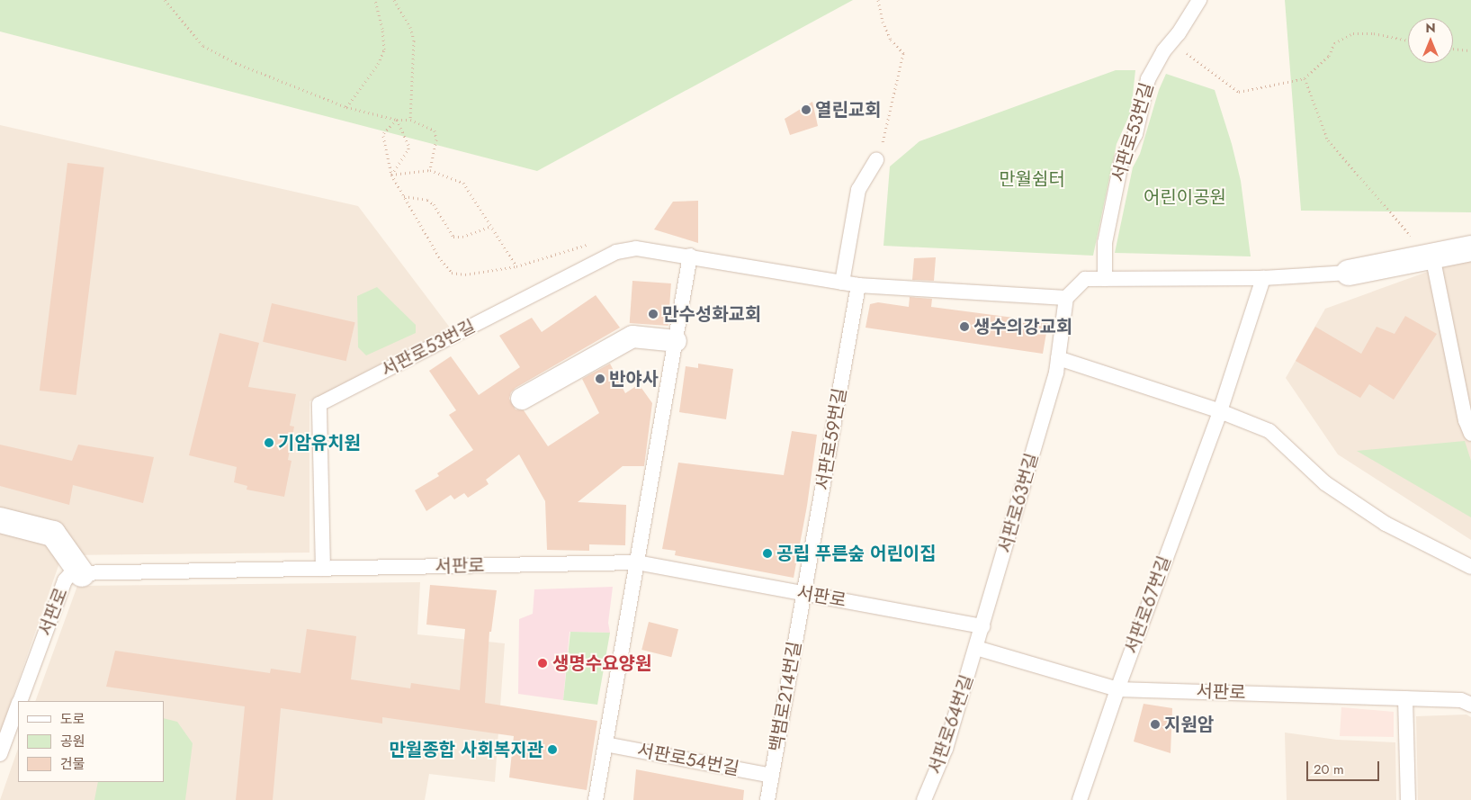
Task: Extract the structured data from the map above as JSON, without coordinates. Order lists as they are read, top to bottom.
{
  "streets": {
    "lane": [
      "서판로53번길",
      "서판로59번길",
      "서판로63번길",
      "서판로",
      "서판로67번길",
      "백범로214번길",
      "서판로64번길",
      "서판로54번길"
    ]
  },
  "crossings": [
    ["서판로53번길", "서판로59번길"],
    ["서판로53번길", "서판로63번길"],
    ["서판로53번길", "서판로"],
    ["서판로59번길", "서판로"],
    ["서판로59번길", "백범로214번길"],
    ["서판로63번길", "서판로"],
    ["서판로63번길", "서판로64번길"],
    ["서판로", "서판로67번길"],
    ["서판로", "백범로214번길"],
    ["서판로", "서판로64번길"],
    ["백범로214번길", "서판로54번길"]
  ],
  "parks": ["만월쉼터", "어린이공원"],
  "places": [
    "열린교회",
    "만수성화교회",
    "생수의강교회",
    "반야사",
    "기암유치원",
    "공립 푸른숲 어린이집",
    "생명수요양원",
    "지원암",
    "만월종합 사회복지관"
  ],
  "legend": ["도로", "공원", "건물"],
  "scale_bar": "20 m",
  "north": "top"
}
